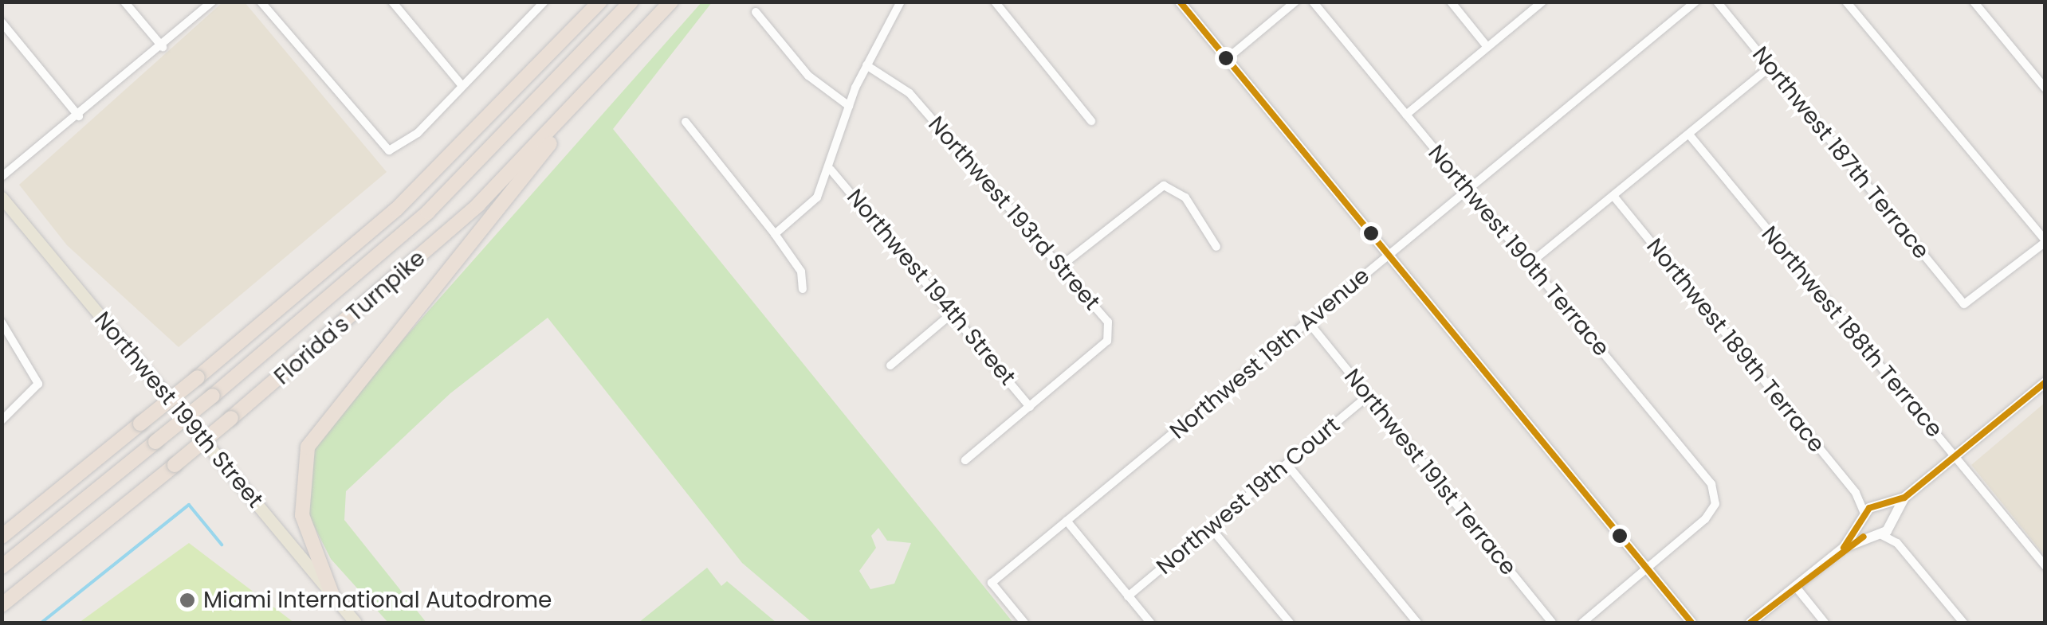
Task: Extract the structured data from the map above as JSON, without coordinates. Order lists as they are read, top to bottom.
{
  "streets": {
    "highway": ["Florida's Turnpike"],
    "main road": ["Northwest 199th Street"],
    "street": [
      "Northwest 187th Terrace",
      "Northwest 193rd Street",
      "Northwest 190th Terrace",
      "Northwest 194th Street",
      "Northwest 188th Terrace",
      "Northwest 189th Terrace",
      "Northwest 19th Avenue",
      "Northwest 191st Terrace",
      "Northwest 19th Court"
    ]
  },
  "crossings": [
    ["Northwest 193rd Street", "Northwest 194th Street"],
    ["Northwest 190th Terrace", "Northwest 19th Avenue"],
    ["Northwest 19th Avenue", "Northwest 191st Terrace"],
    ["Northwest 191st Terrace", "Northwest 19th Court"]
  ],
  "places": ["Miami International Autodrome"]
}
